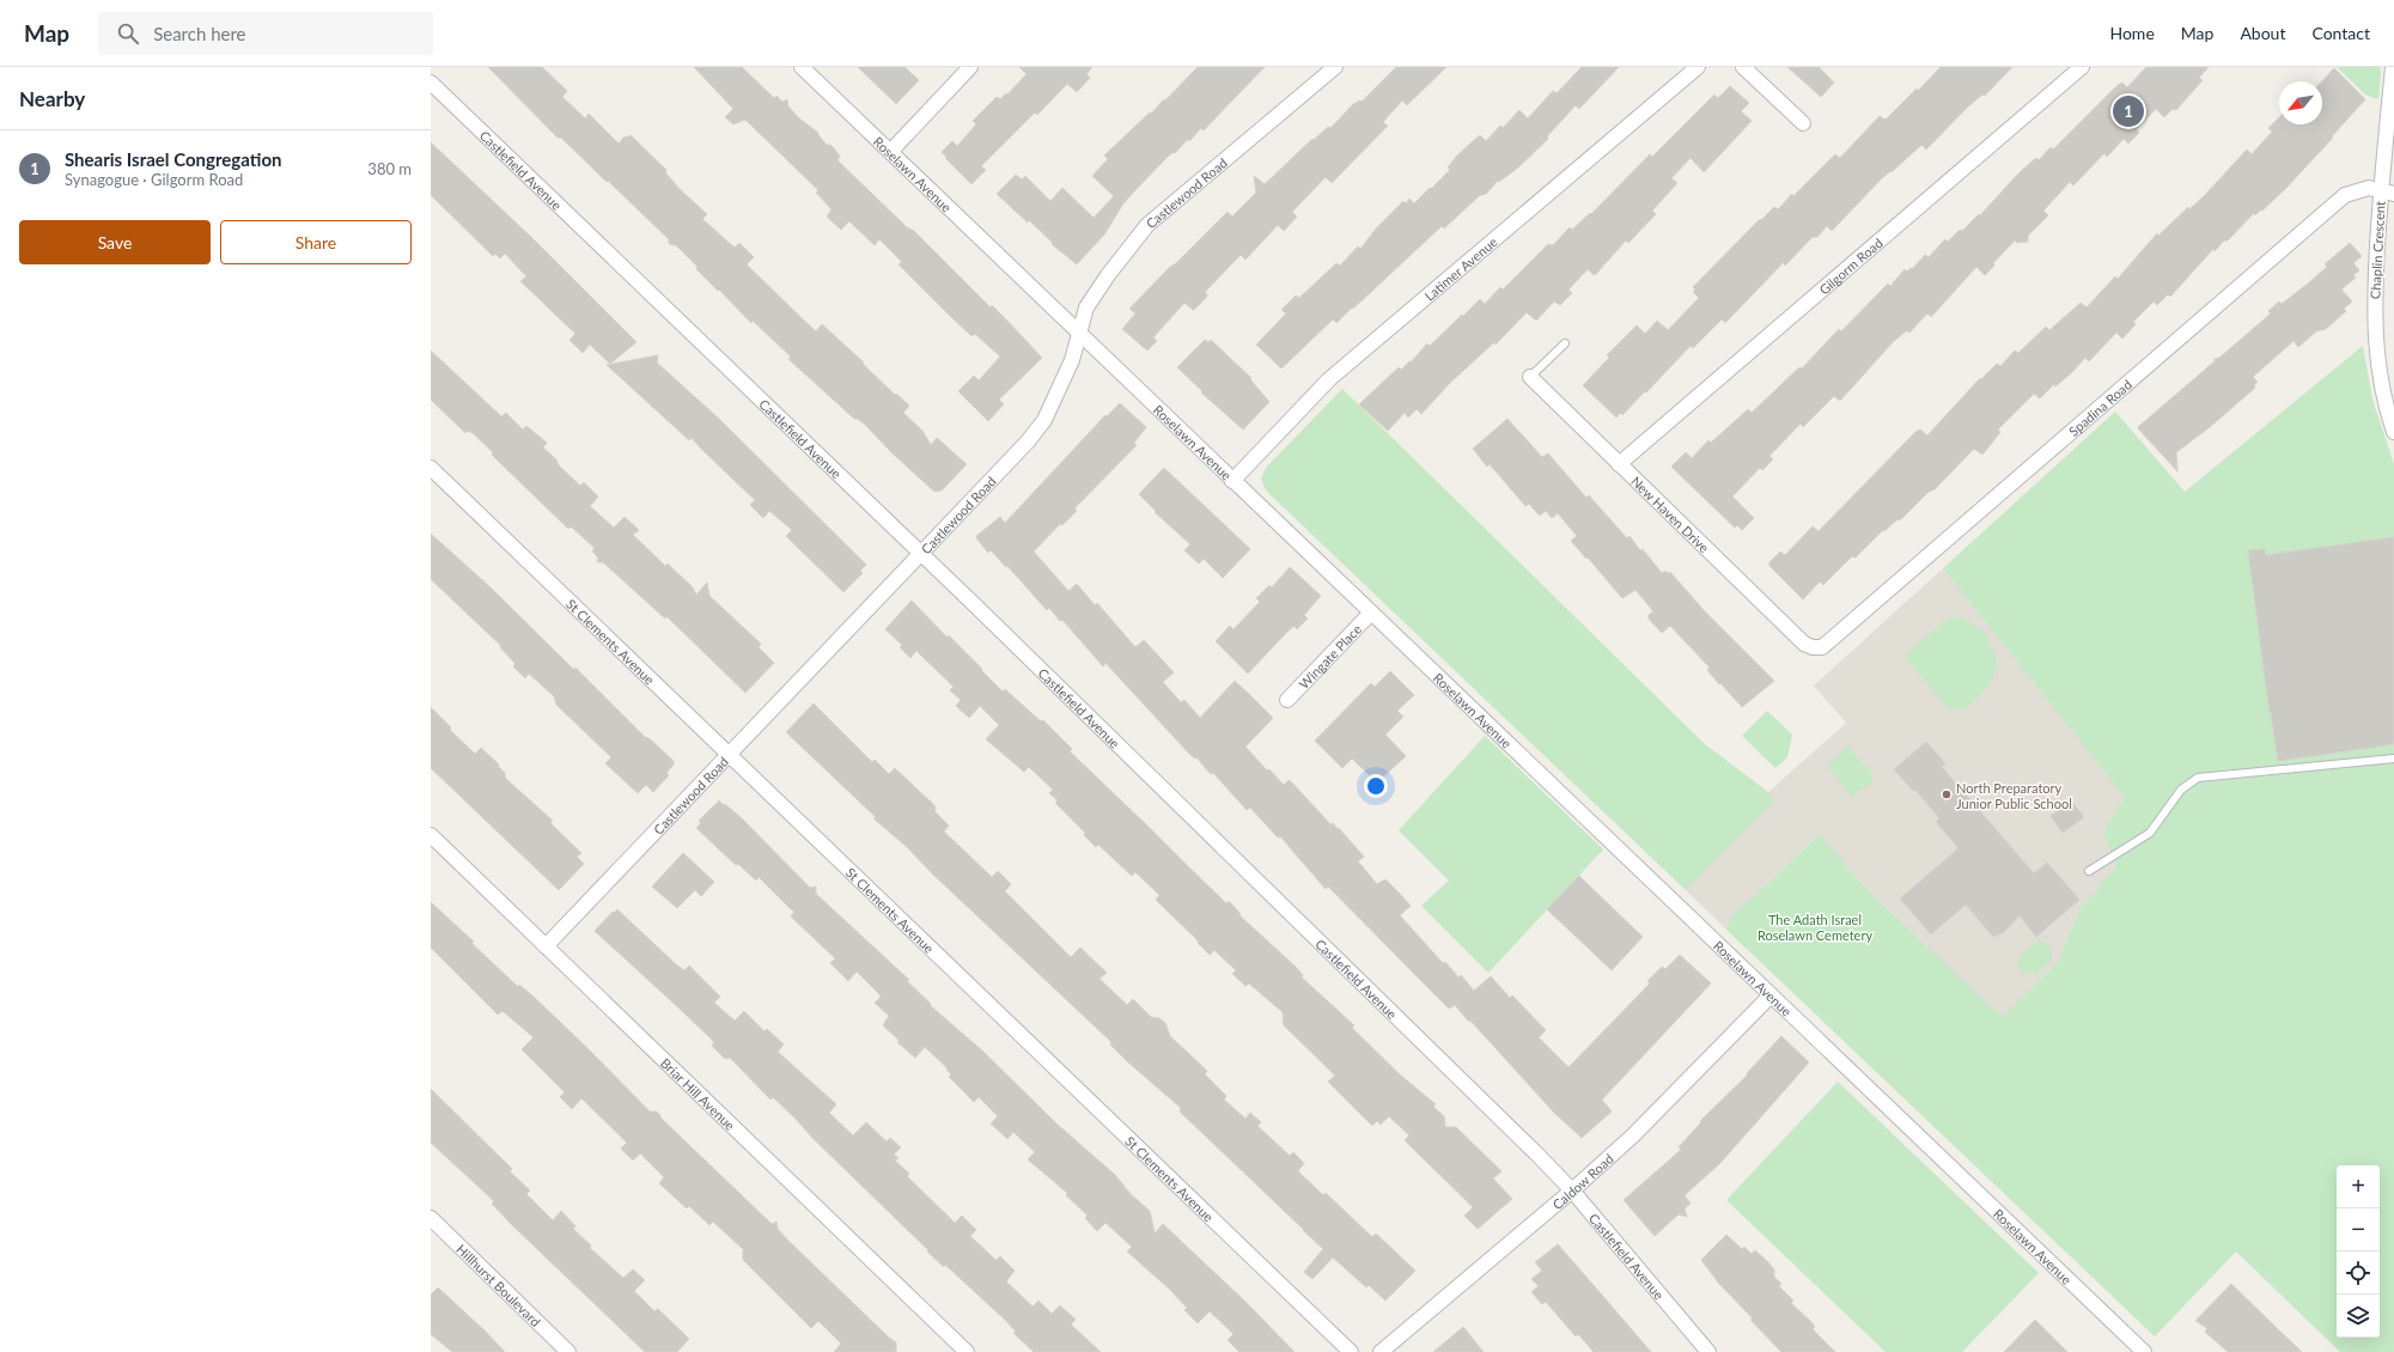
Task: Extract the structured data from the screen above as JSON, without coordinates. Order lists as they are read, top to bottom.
{
  "streets": {
    "street": [
      "Castlefield Avenue",
      "Roselawn Avenue",
      "Castlewood Road",
      "Chaplin Crescent",
      "Gilgorm Road",
      "Latimer Avenue",
      "Spadina Road",
      "New Haven Drive",
      "St Clements Avenue",
      "Wingate Place",
      "Briar Hill Avenue",
      "Caldow Road",
      "Hillhurst Boulevard"
    ]
  },
  "crossings": [
    ["Castlefield Avenue", "Castlewood Road"],
    ["Castlefield Avenue", "Caldow Road"],
    ["Roselawn Avenue", "Castlewood Road"],
    ["Roselawn Avenue", "Latimer Avenue"],
    ["Roselawn Avenue", "Wingate Place"],
    ["Roselawn Avenue", "Caldow Road"],
    ["Castlewood Road", "St Clements Avenue"],
    ["Castlewood Road", "Briar Hill Avenue"],
    ["Chaplin Crescent", "Spadina Road"],
    ["Gilgorm Road", "New Haven Drive"],
    ["Spadina Road", "New Haven Drive"]
  ],
  "parks": ["The Adath Israel Roselawn Cemetery"],
  "places": ["North Preparatory Junior Public School"],
  "north": "bottom left",
  "page": {
    "header": "Map",
    "search": "Search here",
    "nav": [
      "Home",
      "Map",
      "About",
      "Contact"
    ],
    "heading": "Nearby",
    "pins": "1",
    "list": [
      {
        "mark": "1",
        "name": "Shearis Israel Congregation",
        "note": "Synagogue · Gilgorm Road",
        "value": "380 m"
      }
    ],
    "buttons": ["Save", "Share"],
    "map_buttons": ["+", "−"]
  }
}
